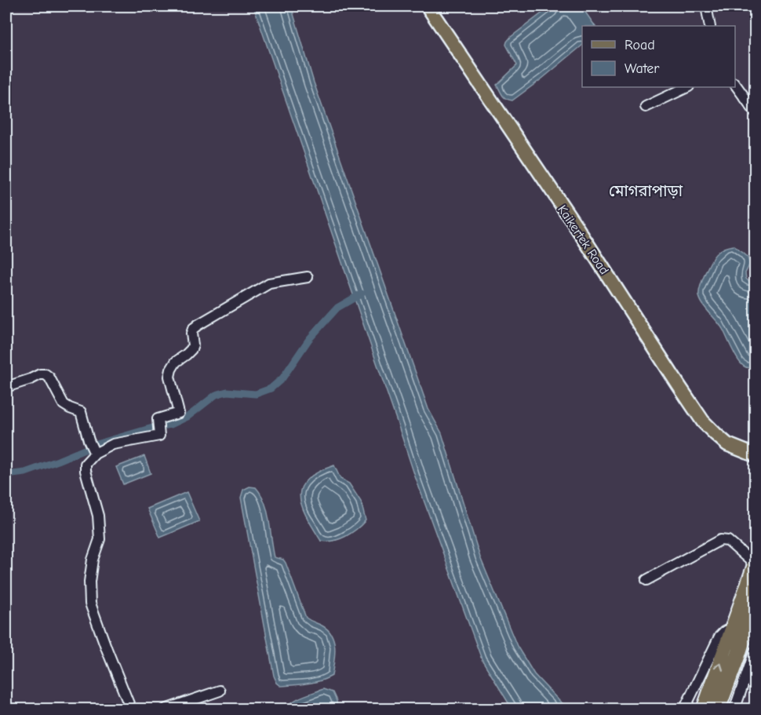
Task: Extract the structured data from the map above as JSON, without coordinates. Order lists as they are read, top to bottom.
{
  "streets": {
    "main road": ["Kaikertek Road"]
  },
  "districts": ["মোগরাপাড়া"],
  "legend": ["Road", "Water"]
}
